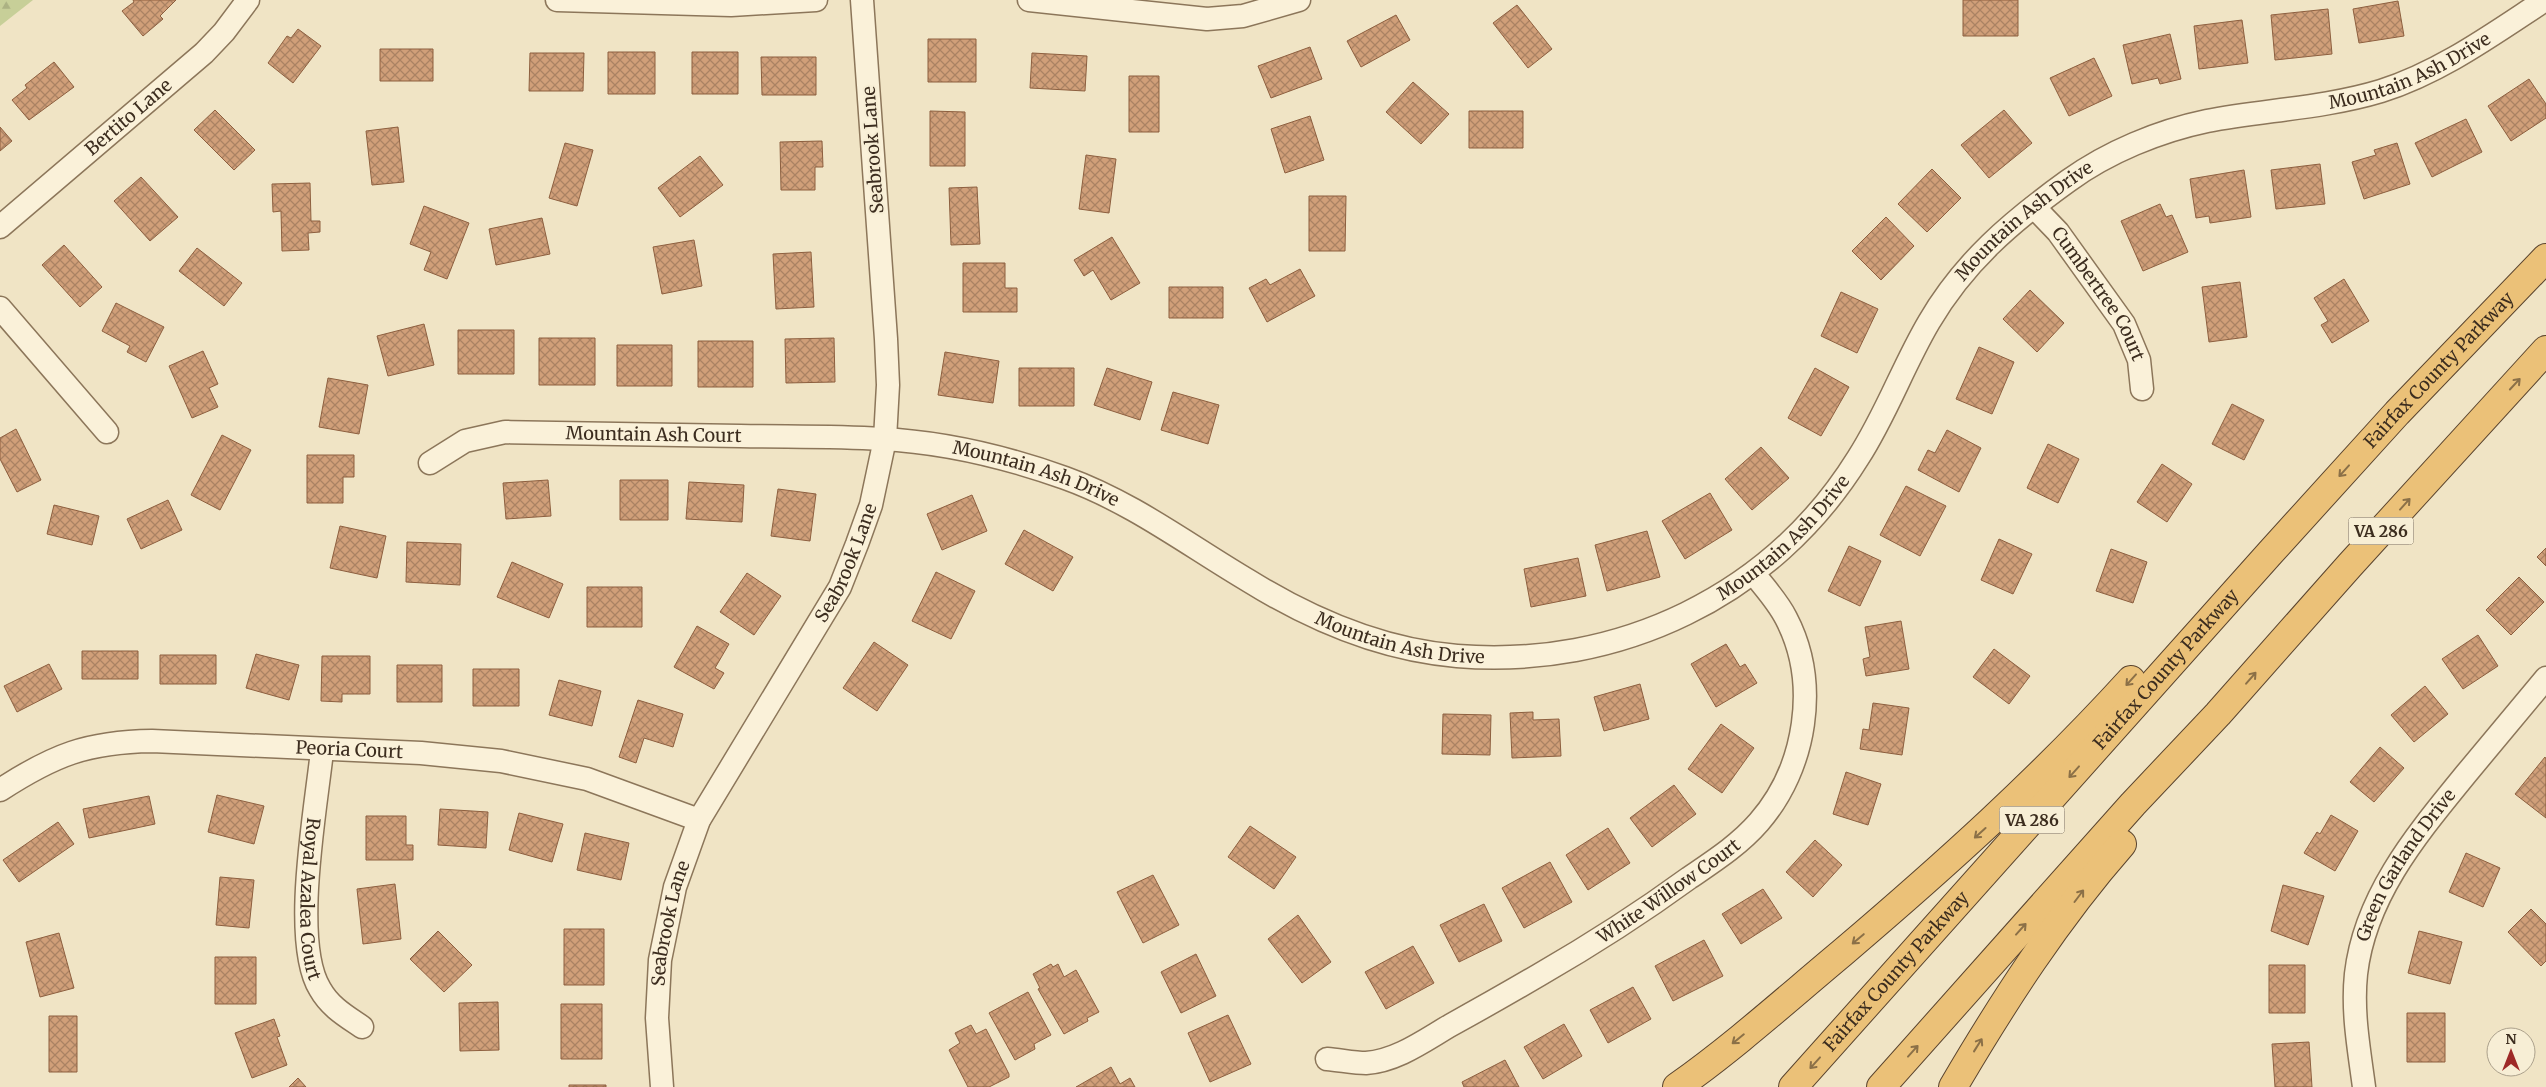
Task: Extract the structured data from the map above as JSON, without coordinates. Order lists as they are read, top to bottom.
{
  "streets": {
    "highway": ["Fairfax County Parkway", "VA 286"],
    "street": [
      "Mountain Ash Drive",
      "Bertito Lane",
      "Seabrook Lane",
      "Cumbertree Court",
      "Mountain Ash Court",
      "Peoria Court",
      "Green Garland Drive",
      "White Willow Court",
      "Royal Azalea Court"
    ]
  },
  "crossings": [
    ["Mountain Ash Drive", "Seabrook Lane"],
    ["Mountain Ash Drive", "Cumbertree Court"],
    ["Mountain Ash Drive", "Mountain Ash Court"],
    ["Mountain Ash Drive", "White Willow Court"],
    ["Seabrook Lane", "Mountain Ash Court"],
    ["Seabrook Lane", "Peoria Court"],
    ["Peoria Court", "Royal Azalea Court"]
  ],
  "north": "top"
}
